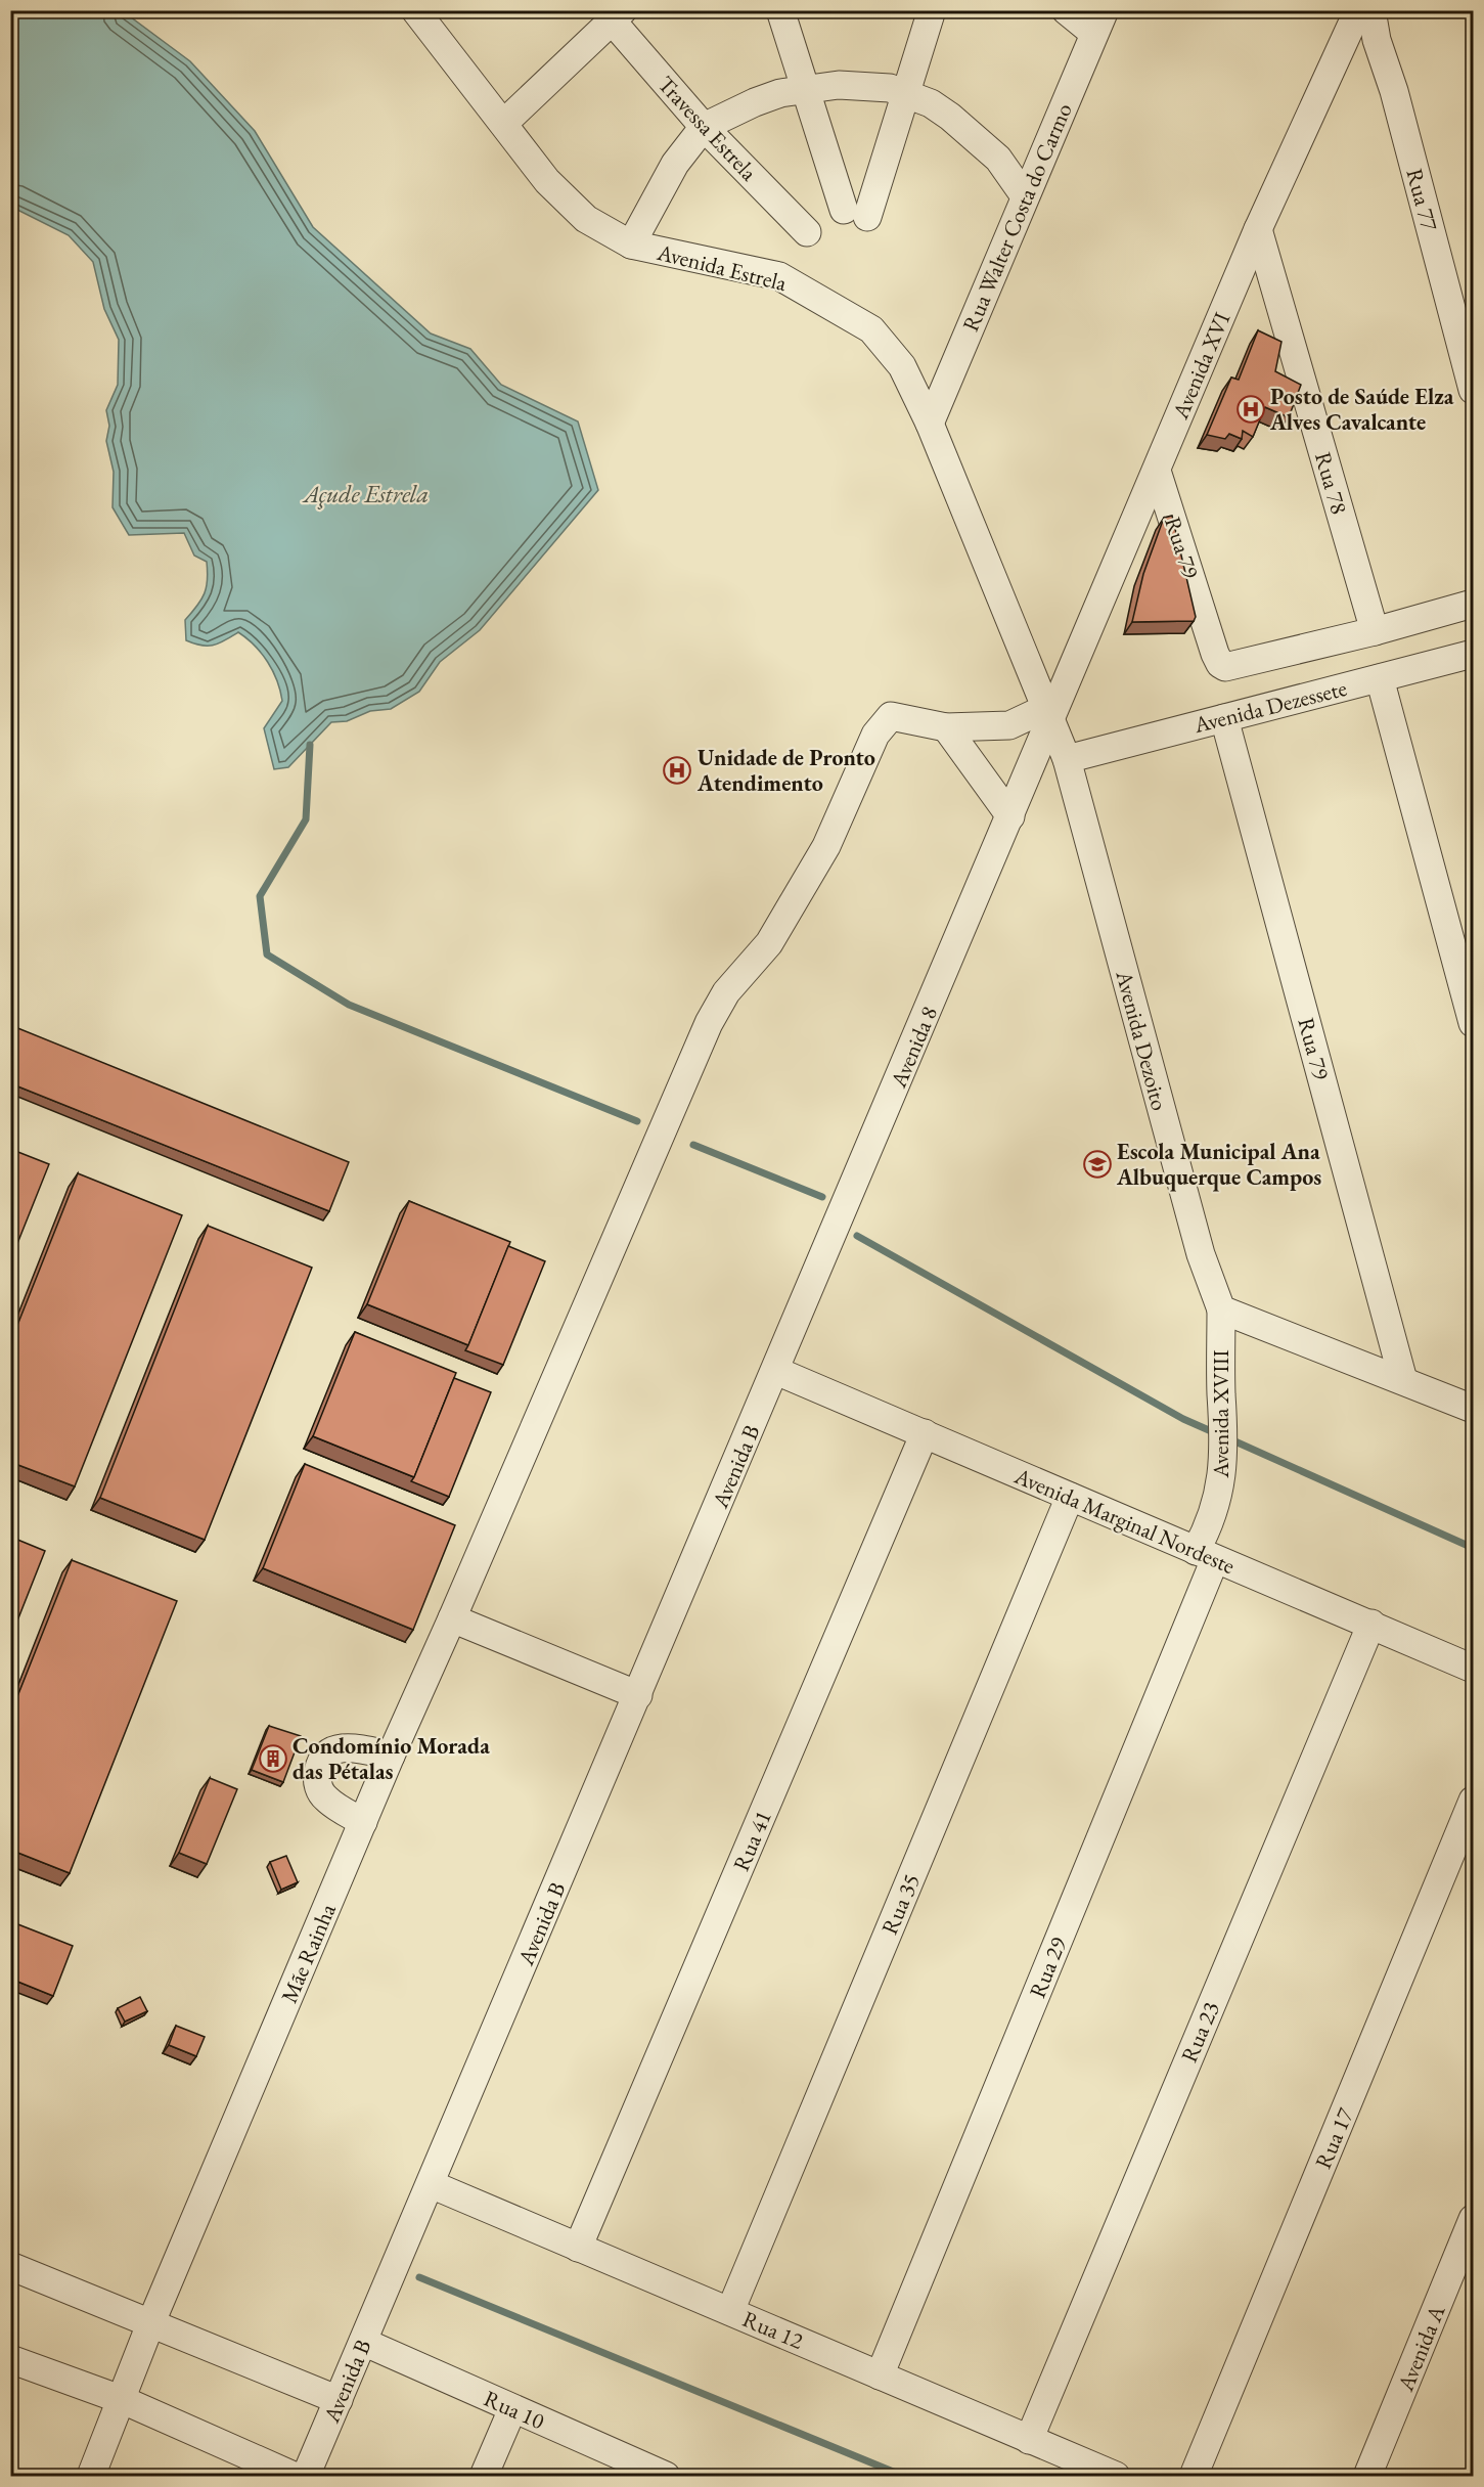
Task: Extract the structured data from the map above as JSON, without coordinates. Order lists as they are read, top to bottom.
{
  "streets": {
    "street": [
      "Travessa Estrela",
      "Rua 77",
      "Rua Walter Costa do Carmo",
      "Avenida Estrela",
      "Avenida XVI",
      "Rua 78",
      "Rua 79",
      "Avenida Dezessete",
      "Avenida Dezoito",
      "Avenida 8",
      "Avenida XVIII",
      "Avenida B",
      "Avenida Marginal Nordeste",
      "Rua 41",
      "Rua 35",
      "Mãe Rainha",
      "Rua 29",
      "Rua 23",
      "Rua 17",
      "Rua 12",
      "Avenida A",
      "Rua 10"
    ]
  },
  "crossings": [
    ["Rua Walter Costa do Carmo", "Avenida Estrela"],
    ["Avenida Estrela", "Avenida XVI"],
    ["Avenida Estrela", "Avenida Dezoito"],
    ["Avenida Estrela", "Avenida 8"],
    ["Avenida XVI", "Rua 78"],
    ["Avenida XVI", "Rua 79"],
    ["Avenida XVI", "Avenida Dezoito"],
    ["Avenida XVI", "Avenida 8"],
    ["Rua 78", "Avenida Dezessete"],
    ["Rua 79", "Avenida Dezessete"],
    ["Avenida Dezessete", "Avenida Dezoito"],
    ["Avenida Dezoito", "Avenida 8"],
    ["Avenida Dezoito", "Avenida XVIII"],
    ["Avenida 8", "Avenida B"],
    ["Avenida 8", "Avenida Marginal Nordeste"],
    ["Avenida XVIII", "Avenida Marginal Nordeste"],
    ["Avenida XVIII", "Rua 29"],
    ["Avenida B", "Avenida Marginal Nordeste"],
    ["Avenida B", "Rua 12"],
    ["Avenida B", "Rua 10"],
    ["Avenida Marginal Nordeste", "Rua 41"],
    ["Avenida Marginal Nordeste", "Rua 35"],
    ["Avenida Marginal Nordeste", "Rua 29"],
    ["Avenida Marginal Nordeste", "Rua 23"],
    ["Rua 41", "Rua 12"],
    ["Rua 35", "Rua 12"],
    ["Rua 29", "Rua 12"],
    ["Rua 23", "Rua 12"]
  ],
  "water": ["Açude Estrela"],
  "places": {
    "hospital": ["Posto de Saúde Elza Alves Cavalcante", "Unidade de Pronto Atendimento"],
    "school or university": ["Escola Municipal Ana Albuquerque Campos"],
    "building": ["Condomínio Morada das Pétalas"]
  }
}
